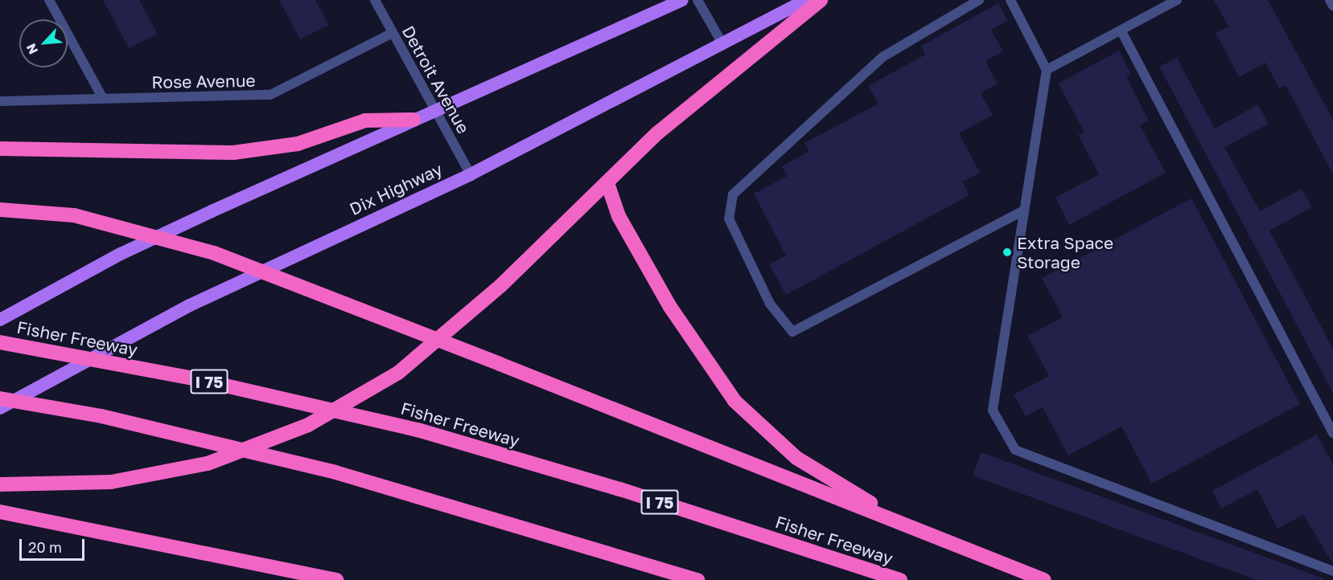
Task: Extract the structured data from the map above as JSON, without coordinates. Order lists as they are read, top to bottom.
{
  "streets": {
    "highway": ["Fisher Freeway", "I 75"],
    "main road": ["Dix Highway"],
    "street": ["Detroit Avenue", "Rose Avenue"]
  },
  "crossings": [
    ["Detroit Avenue", "Rose Avenue"],
    ["Detroit Avenue", "Dix Highway"]
  ],
  "places": ["Extra Space Storage"],
  "scale_bar": "20 m",
  "north": "bottom left"
}
